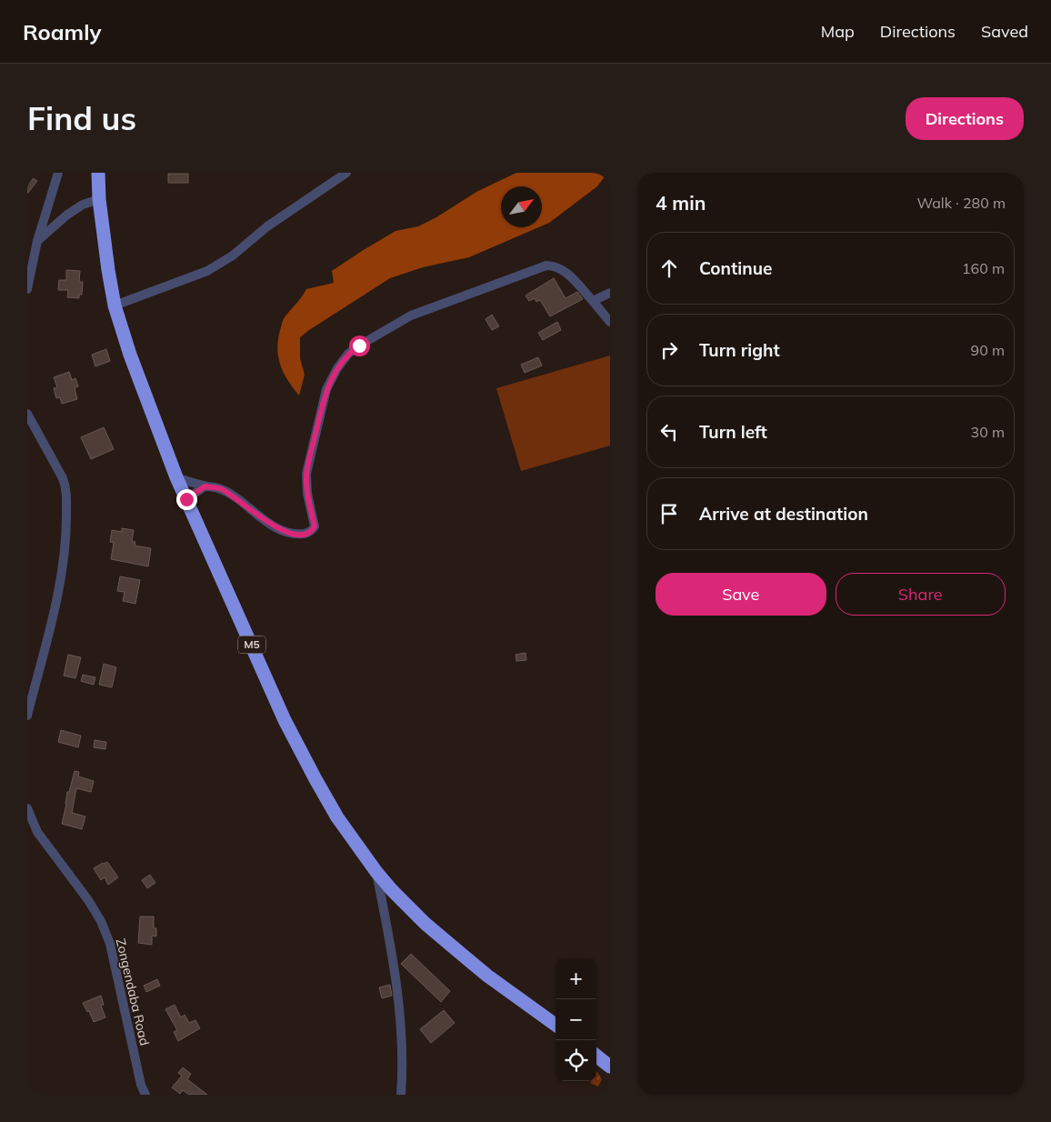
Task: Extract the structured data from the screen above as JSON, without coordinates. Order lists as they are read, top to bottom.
{
  "streets": {
    "highway": ["M5"],
    "street": ["Zongendaba Road"]
  },
  "north": "top right",
  "page": {
    "header": "Roamly",
    "nav": ["Map", "Directions", "Saved"],
    "buttons": [
      "Directions",
      ["Save", "Share"]
    ],
    "title": "Find us",
    "heading": ["4 min", "Walk · 280 m"],
    "list": [
      ["Continue", "160 m"],
      ["Turn right", "90 m"],
      ["Turn left", "30 m"],
      "Arrive at destination"
    ],
    "map_buttons": ["+", "−"]
  }
}
